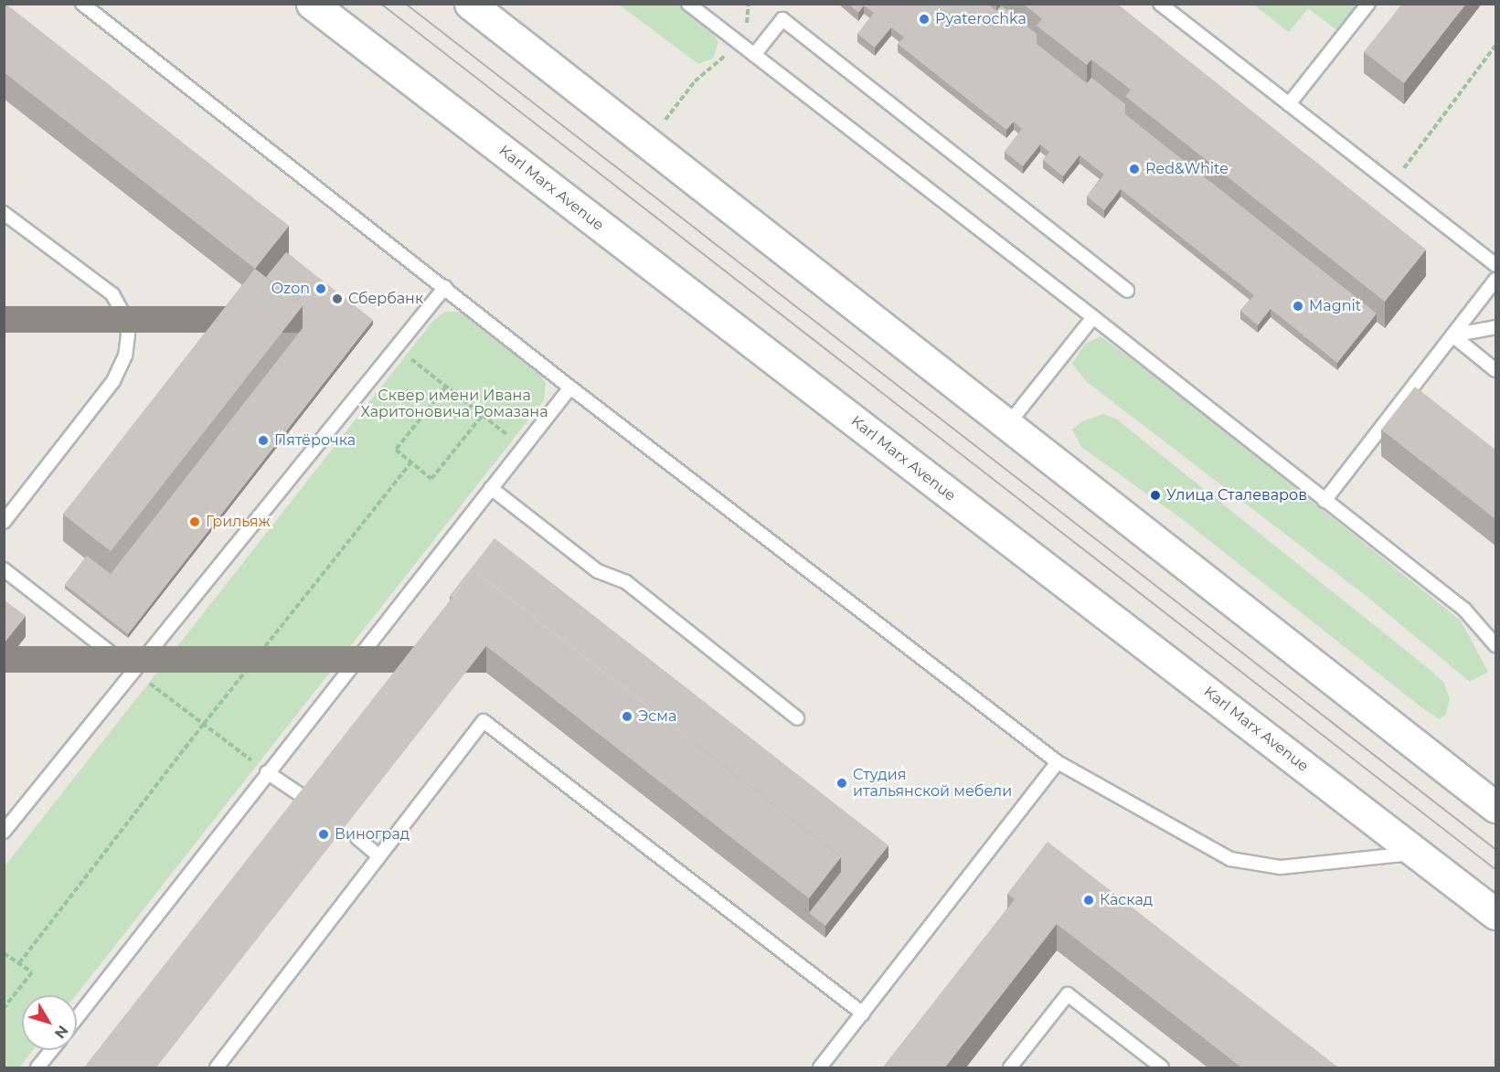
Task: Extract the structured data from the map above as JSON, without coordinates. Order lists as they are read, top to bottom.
{
  "streets": {
    "main road": ["Karl Marx Avenue"]
  },
  "parks": ["Сквер имени Ивана Харитоновича Ромазана"],
  "places": [
    "Pyaterochka",
    "Red&White",
    "Ozon",
    "Сбербанк",
    "Magnit",
    "Пятёрочка",
    "Улица Сталеваров",
    "Грильяж",
    "Эсма",
    "Студия итальянской мебели",
    "Виноград",
    "Каскад"
  ],
  "north": "bottom right"
}
